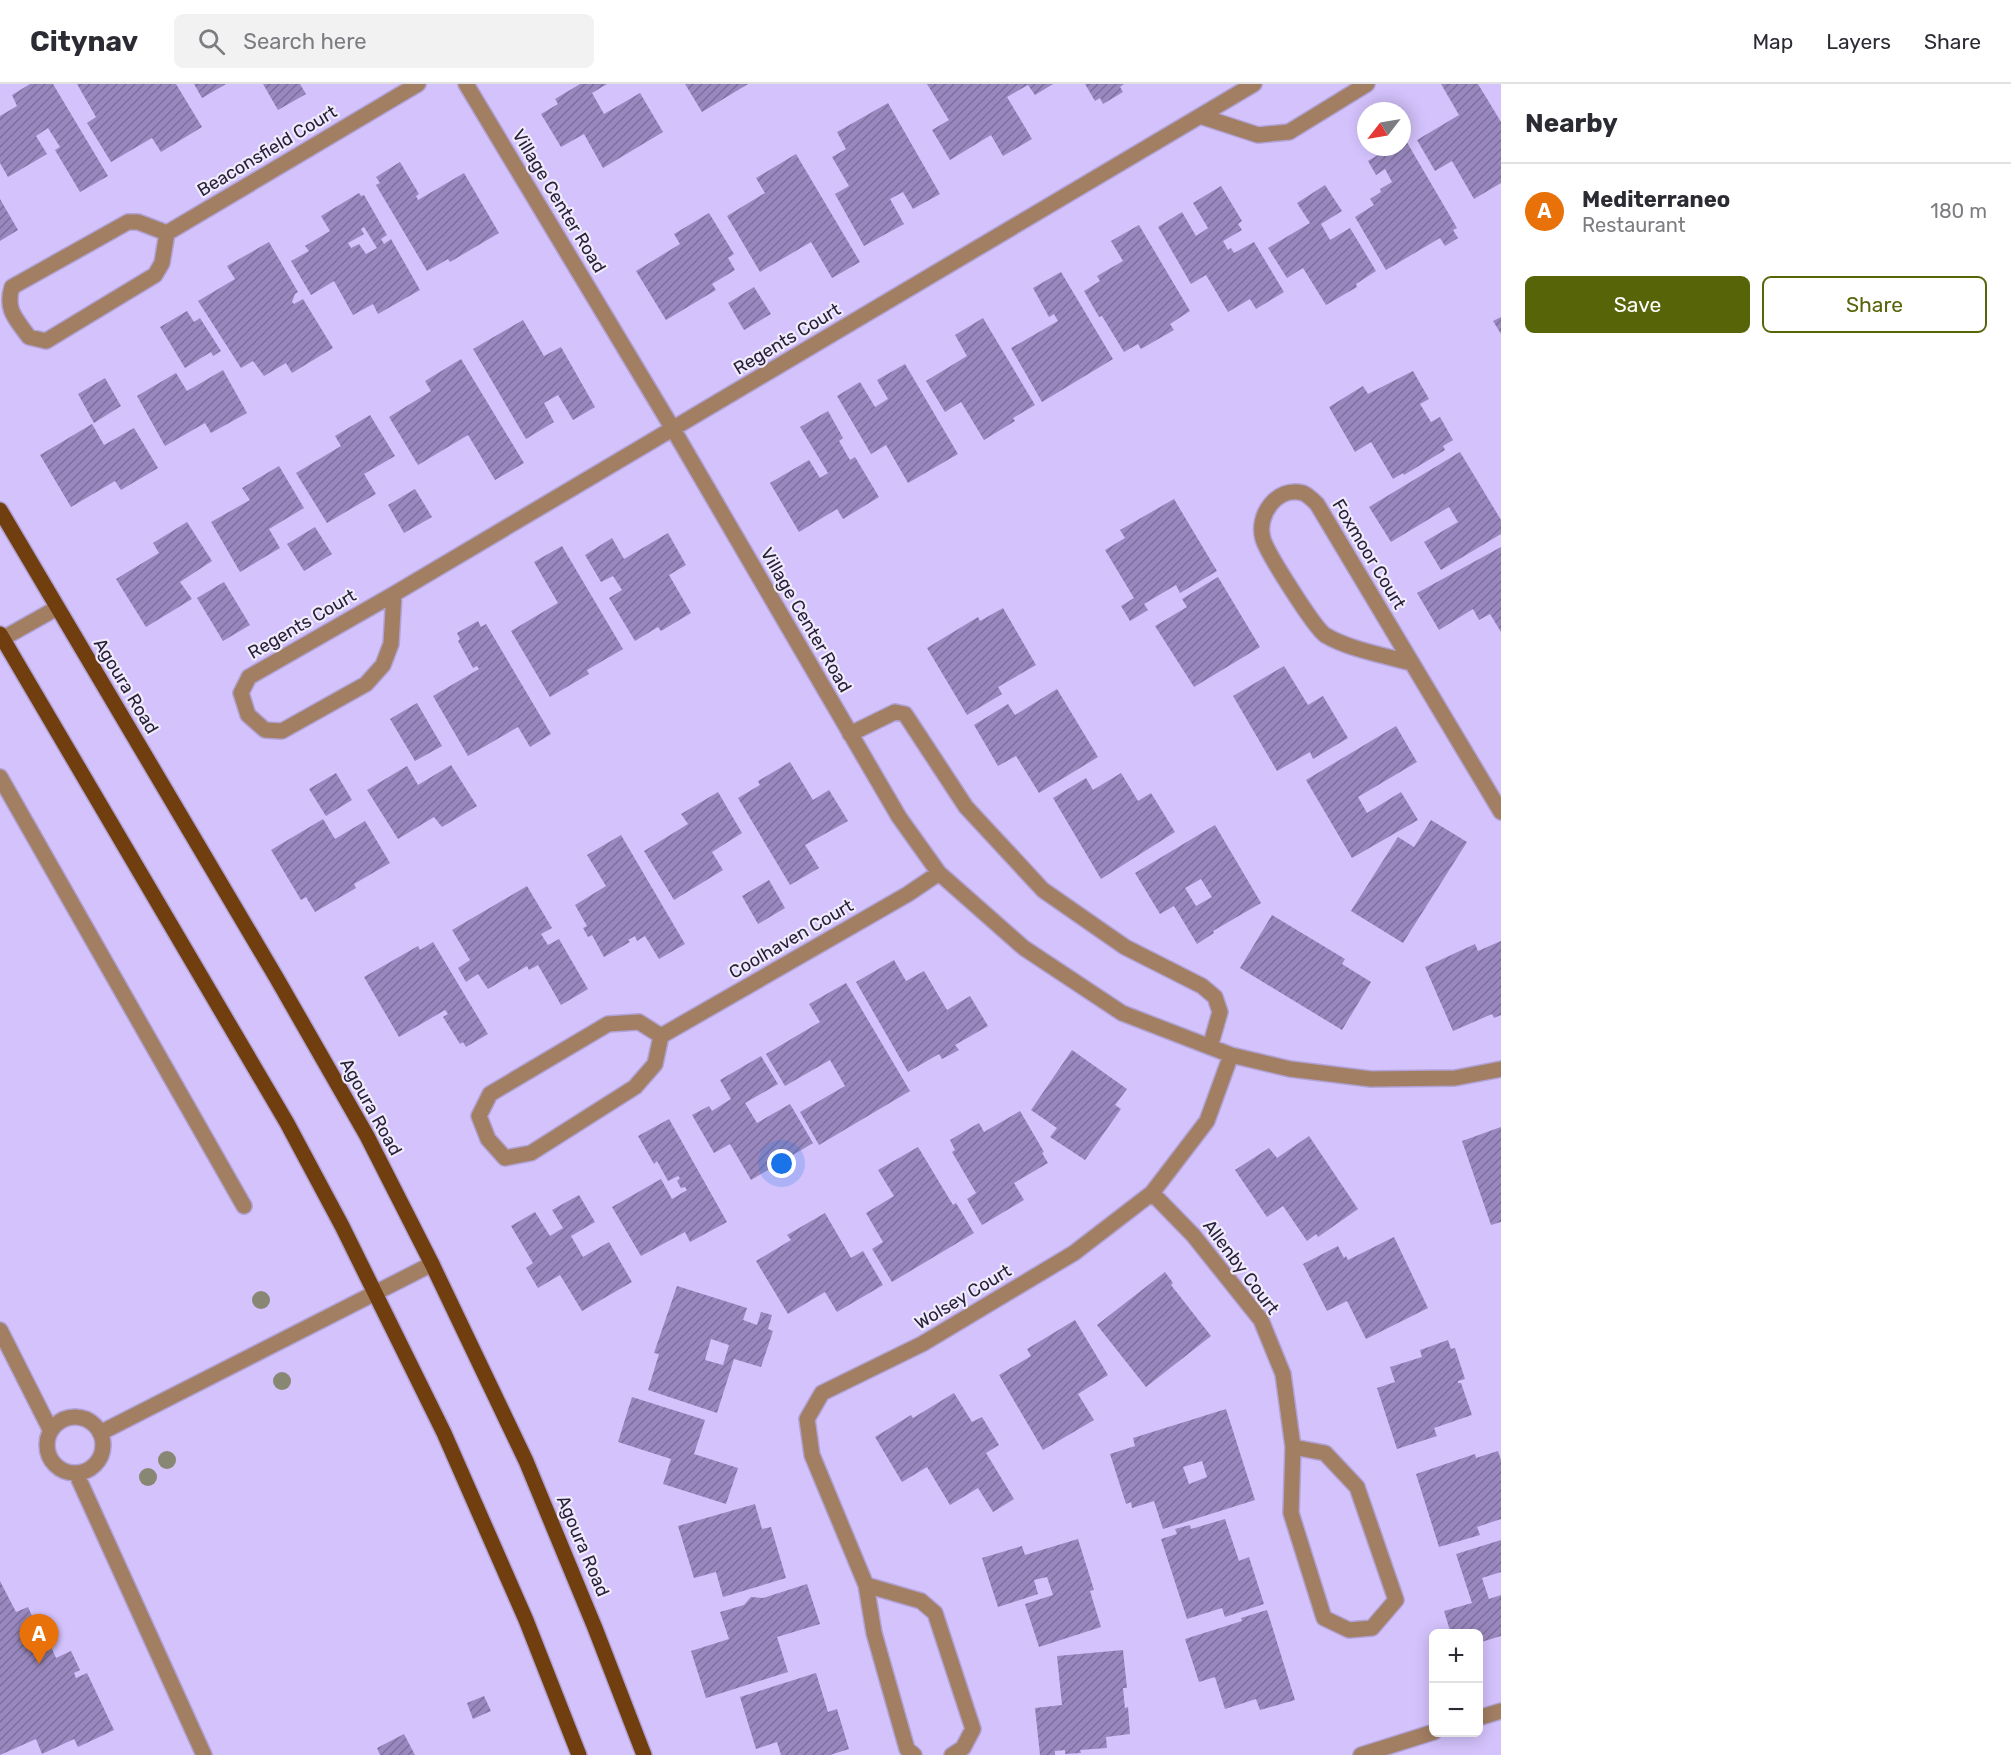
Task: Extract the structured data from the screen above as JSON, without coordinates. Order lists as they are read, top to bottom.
{
  "streets": {
    "main road": ["Agoura Road"],
    "street": [
      "Beaconsfield Court",
      "Village Center Road",
      "Regents Court",
      "Foxmoor Court",
      "Coolhaven Court",
      "Allenby Court",
      "Wolsey Court"
    ]
  },
  "crossings": [
    ["Village Center Road", "Regents Court"],
    ["Village Center Road", "Coolhaven Court"],
    ["Village Center Road", "Wolsey Court"],
    ["Allenby Court", "Wolsey Court"]
  ],
  "north": "bottom left",
  "page": {
    "header": "Citynav",
    "search": "Search here",
    "nav": ["Map", "Layers", "Share"],
    "heading": "Nearby",
    "list": [
      {
        "mark": "A",
        "name": "Mediterraneo",
        "note": "Restaurant",
        "value": "180 m"
      }
    ],
    "buttons": ["Save", "Share"],
    "pins": "A",
    "map_buttons": ["+", "−"]
  }
}
